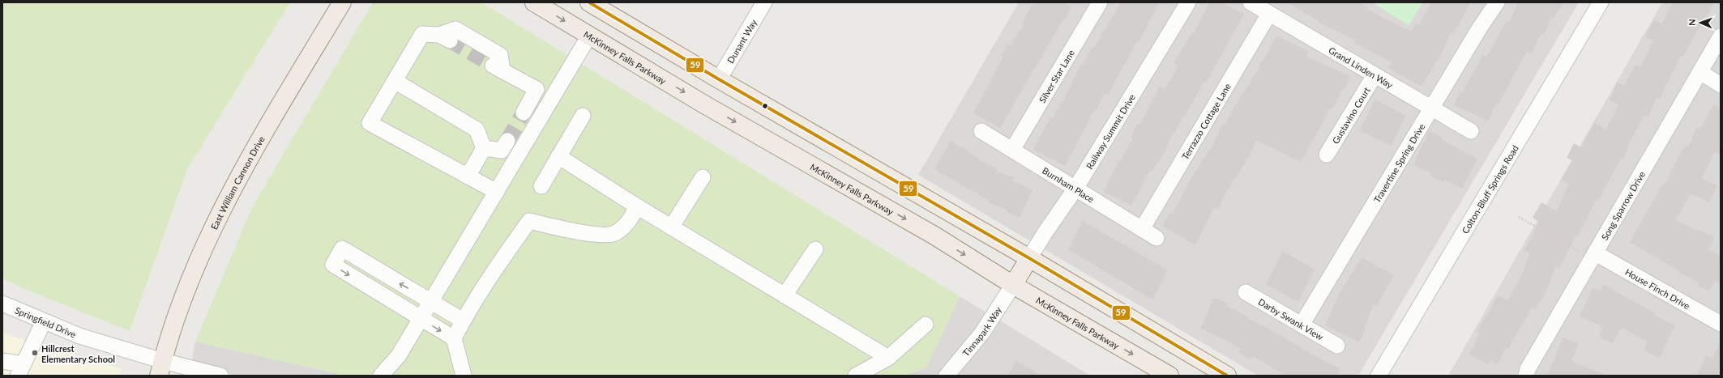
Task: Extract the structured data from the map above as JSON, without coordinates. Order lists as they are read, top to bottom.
{
  "streets": {
    "main road": ["McKinney Falls Parkway", "East William Cannon Drive"],
    "street": [
      "Dunant Way",
      "Grand Linden Way",
      "Silver Star Lane",
      "Gustavino Court",
      "Terrazzo Cottage Lane",
      "Railway Summit Drive",
      "Travertine Spring Drive",
      "Burnham Place",
      "Colton-Bluff Springs Road",
      "Song Sparrow Drive",
      "House Finch Drive",
      "Darby Swank View",
      "Springfield Drive",
      "Tinnapark Way"
    ]
  },
  "crossings": [
    ["McKinney Falls Parkway", "Tinnapark Way"],
    ["Grand Linden Way", "Gustavino Court"],
    ["Grand Linden Way", "Terrazzo Cottage Lane"],
    ["Grand Linden Way", "Travertine Spring Drive"],
    ["Silver Star Lane", "Burnham Place"],
    ["Terrazzo Cottage Lane", "Burnham Place"],
    ["Railway Summit Drive", "Burnham Place"],
    ["Travertine Spring Drive", "Darby Swank View"],
    ["East William Cannon Drive", "Springfield Drive"],
    ["Song Sparrow Drive", "House Finch Drive"]
  ],
  "places": ["Hillcrest Elementary School"],
  "lines": ["transit line 59"],
  "north": "left"
}
